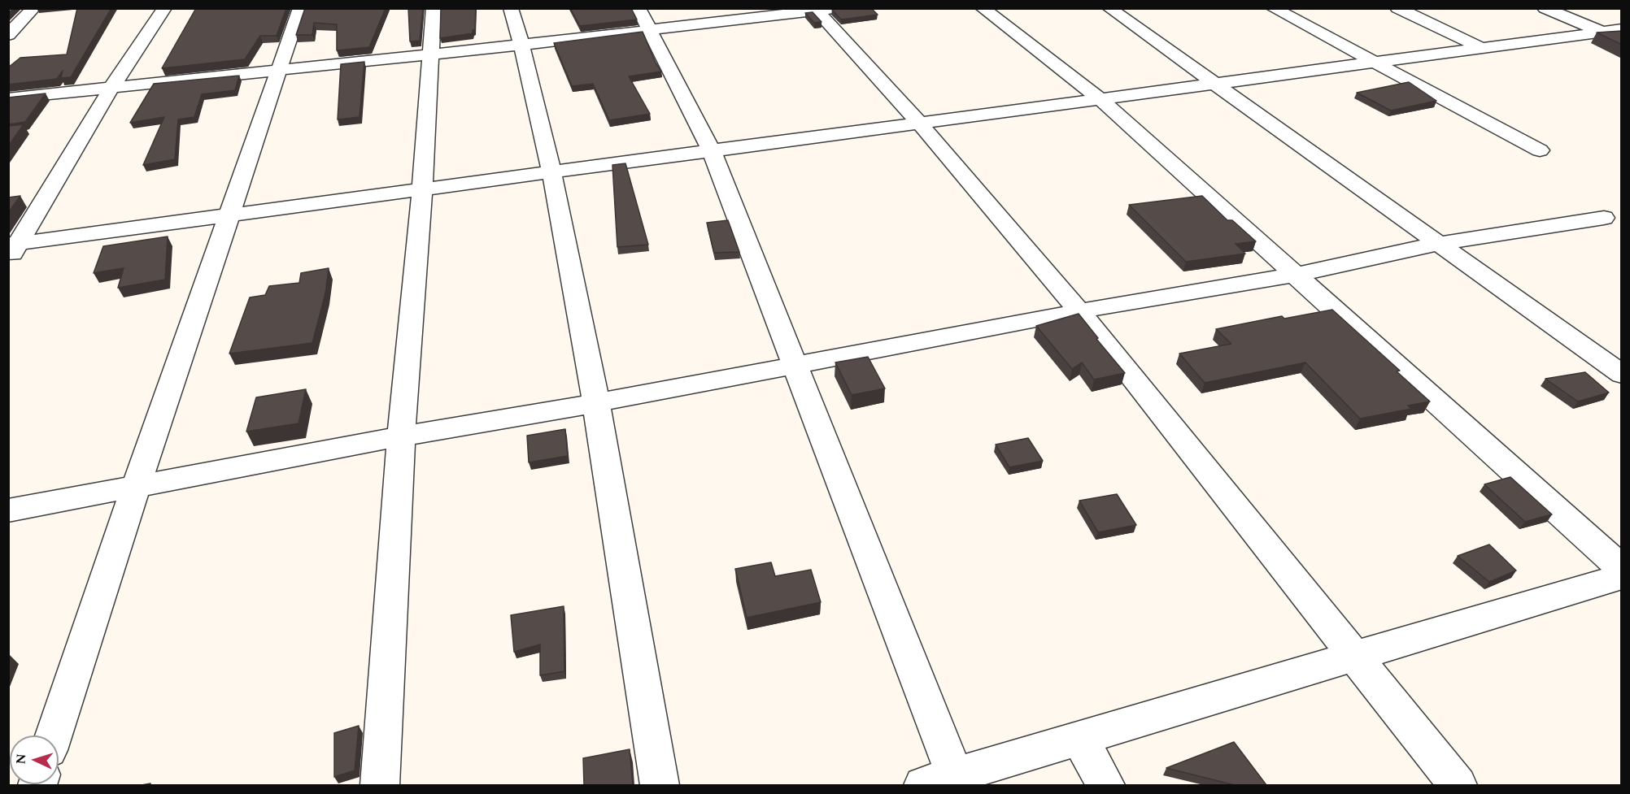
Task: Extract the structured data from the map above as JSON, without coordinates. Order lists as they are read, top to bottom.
{
  "north": "left"
}
